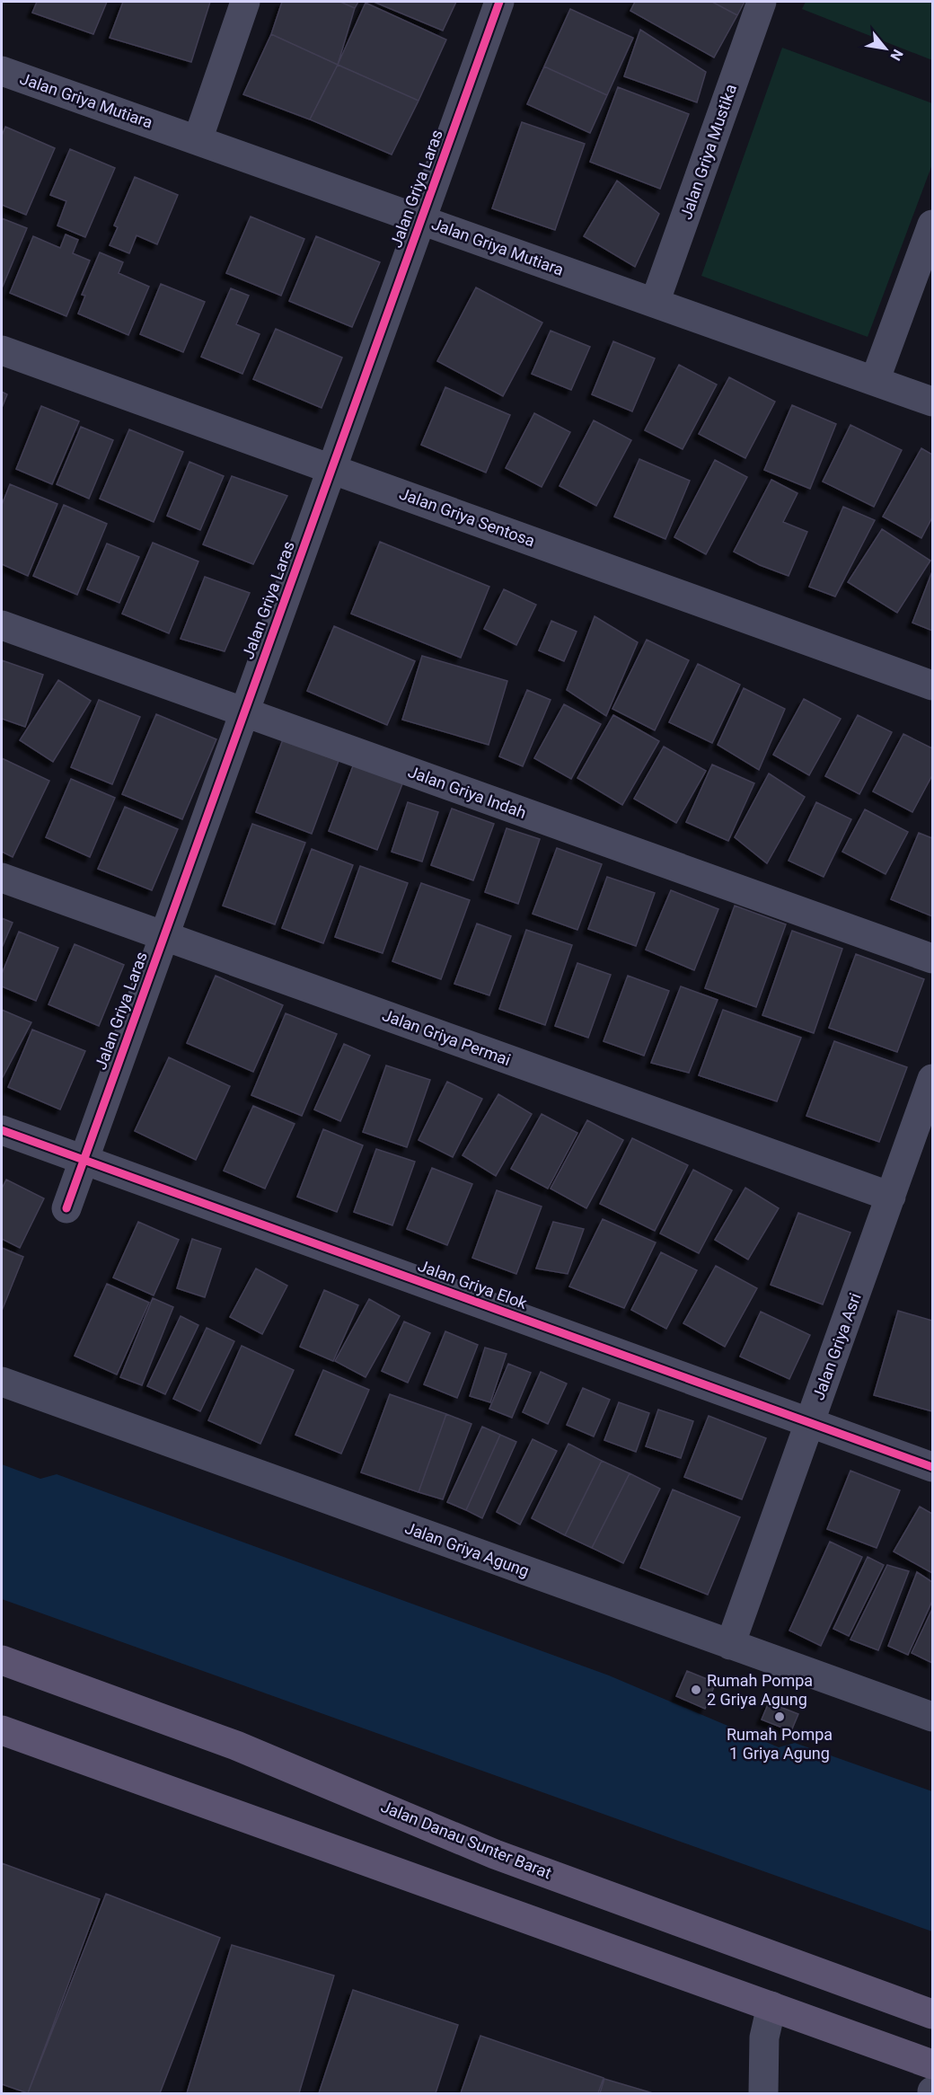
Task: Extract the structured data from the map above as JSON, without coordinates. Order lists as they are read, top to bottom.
{
  "streets": {
    "main road": ["Jalan Danau Sunter Barat"],
    "street": [
      "Jalan Griya Mutiara",
      "Jalan Griya Mustika",
      "Jalan Griya Laras",
      "Jalan Griya Sentosa",
      "Jalan Griya Indah",
      "Jalan Griya Permai",
      "Jalan Griya Elok",
      "Jalan Griya Asri",
      "Jalan Griya Agung"
    ]
  },
  "crossings": [
    ["Jalan Griya Mutiara", "Jalan Griya Mustika"],
    ["Jalan Griya Mutiara", "Jalan Griya Laras"],
    ["Jalan Griya Laras", "Jalan Griya Sentosa"],
    ["Jalan Griya Laras", "Jalan Griya Indah"],
    ["Jalan Griya Laras", "Jalan Griya Permai"],
    ["Jalan Griya Laras", "Jalan Griya Elok"],
    ["Jalan Griya Permai", "Jalan Griya Asri"],
    ["Jalan Griya Elok", "Jalan Griya Asri"],
    ["Jalan Griya Asri", "Jalan Griya Agung"]
  ],
  "places": ["Rumah Pompa 2 Griya Agung", "Rumah Pompa 1 Griya Agung"],
  "north": "bottom right"
}
